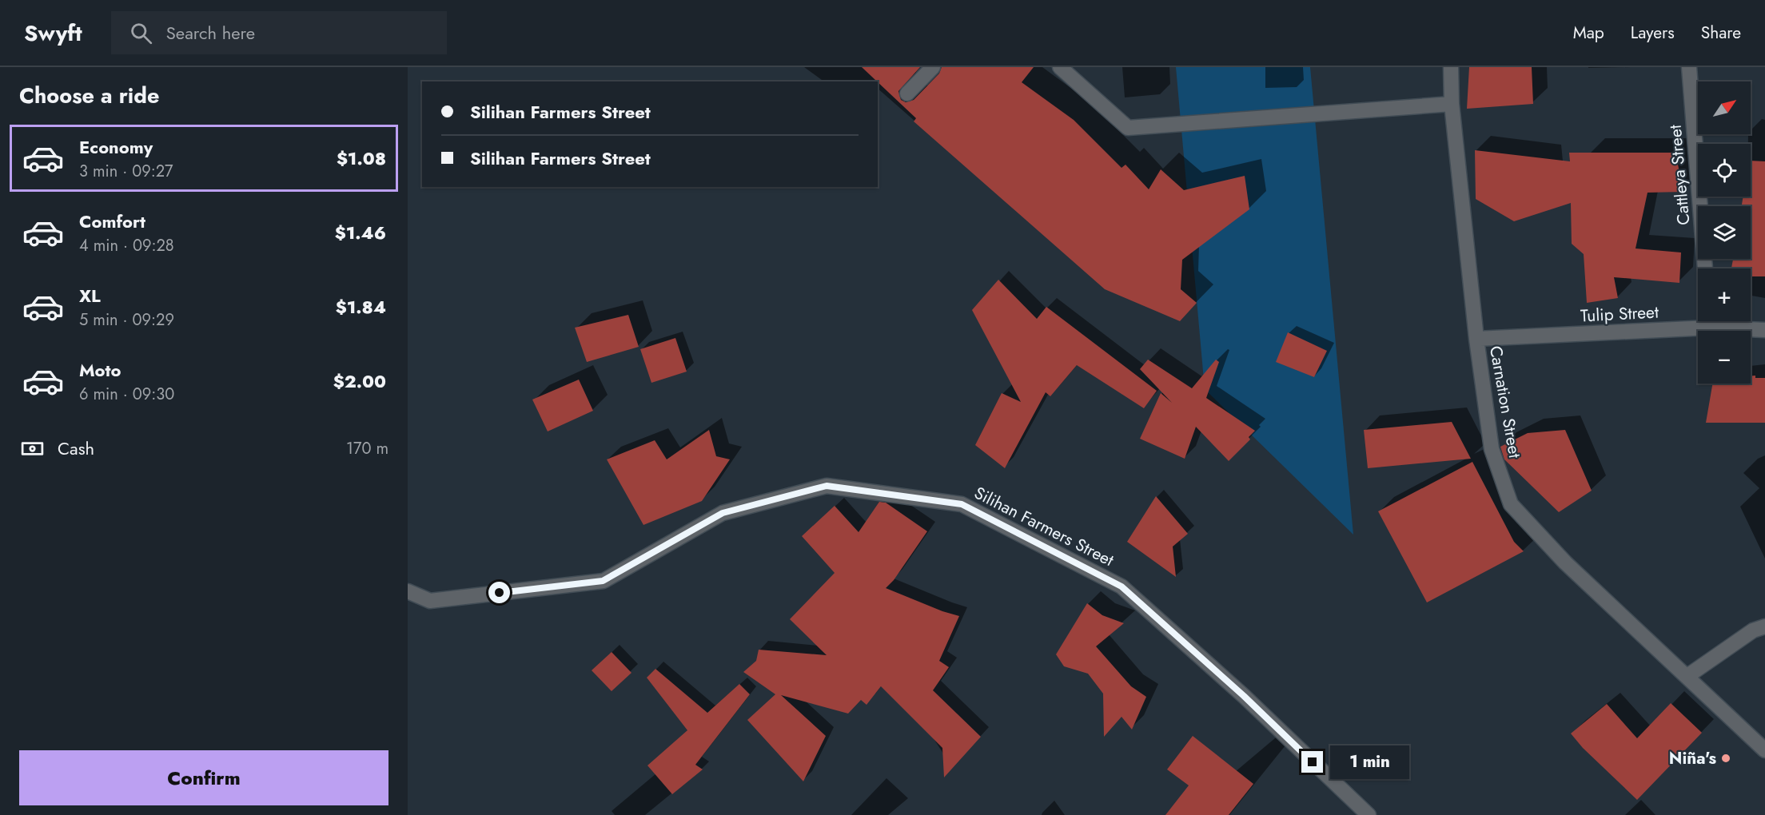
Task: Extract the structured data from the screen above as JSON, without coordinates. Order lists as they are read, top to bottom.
{
  "streets": {
    "street": [
      "Cattleya Street",
      "Tulip Street",
      "Carnation Street",
      "Silihan Farmers Street"
    ]
  },
  "crossings": [
    ["Tulip Street", "Carnation Street"]
  ],
  "places": ["Niña's"],
  "north": "top right",
  "page": {
    "header": "Swyft",
    "search": "Search here",
    "nav": ["Map", "Layers", "Share"],
    "heading": "Choose a ride",
    "map_buttons": ["+", "−"],
    "banner": ["Silihan Farmers Street", "Silihan Farmers Street"],
    "list": [
      {
        "name": "Economy",
        "note": "3 min · 09:27",
        "value": "$1.08"
      },
      {
        "name": "Comfort",
        "note": "4 min · 09:28",
        "value": "$1.46"
      },
      {
        "name": "XL",
        "note": "5 min · 09:29",
        "value": "$1.84"
      },
      {
        "name": "Moto",
        "note": "6 min · 09:30",
        "value": "$2.00"
      }
    ],
    "pay": ["Cash", "170 m"],
    "buttons": "Confirm",
    "bubble": "1 min"
  }
}
